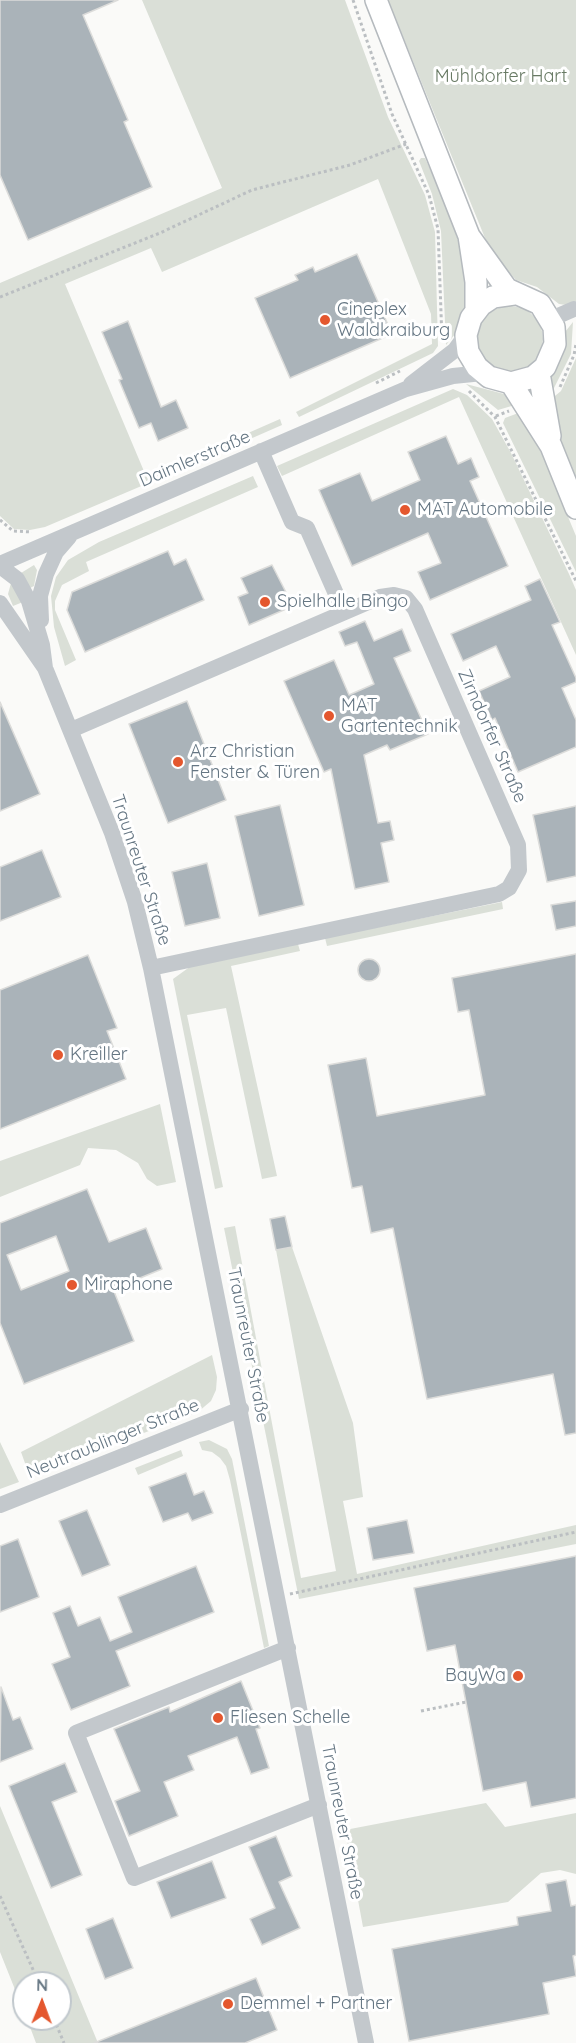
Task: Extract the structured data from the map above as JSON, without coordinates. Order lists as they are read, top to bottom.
{
  "streets": {
    "street": [
      "Daimlerstraße",
      "Zirndorfer Straße",
      "Traunreuter Straße",
      "Neutraublinger Straße"
    ]
  },
  "crossings": [
    ["Daimlerstraße", "Traunreuter Straße"],
    ["Zirndorfer Straße", "Traunreuter Straße"],
    ["Traunreuter Straße", "Neutraublinger Straße"]
  ],
  "parks": ["Mühldorfer Hart"],
  "places": [
    "Cineplex Waldkraiburg",
    "MAT Automobile",
    "Spielhalle Bingo",
    "MAT Gartentechnik",
    "Arz Christian Fenster & Türen",
    "Kreiller",
    "Miraphone",
    "BayWa",
    "Fliesen Schelle",
    "Demmel + Partner"
  ],
  "north": "top"
}
